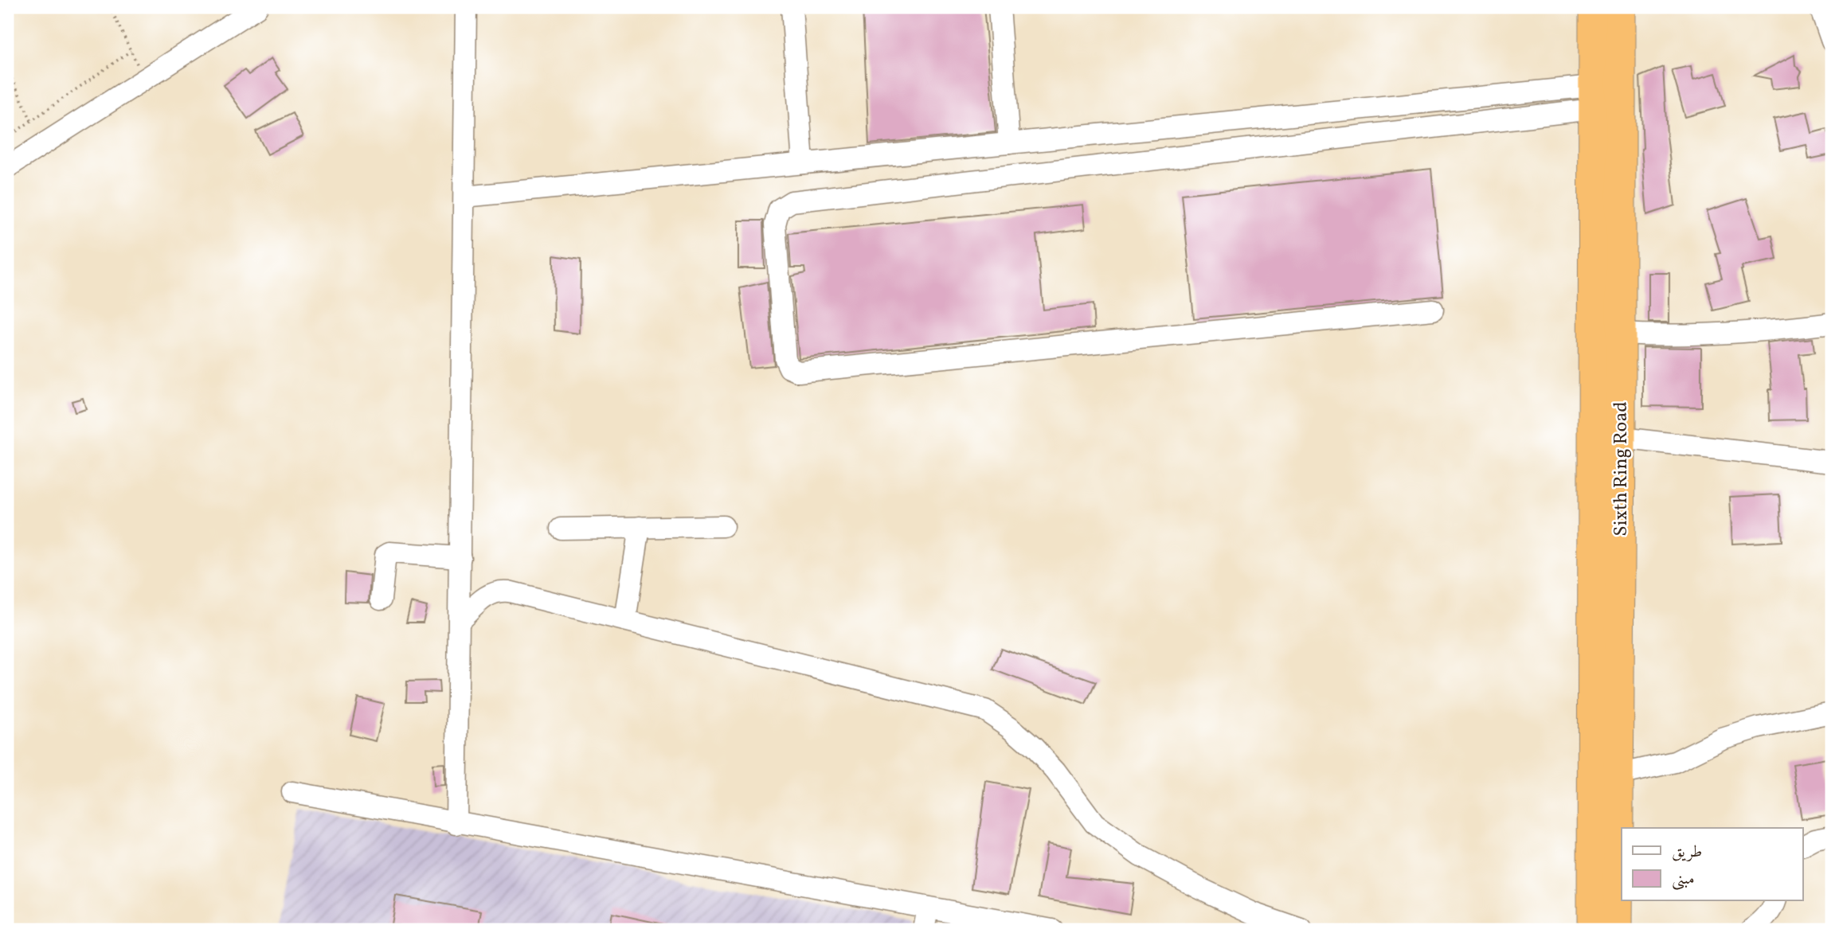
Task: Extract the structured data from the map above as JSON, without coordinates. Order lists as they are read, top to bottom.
{
  "streets": {
    "highway": ["Sixth Ring Road"]
  },
  "legend": ["طريق", "مبنى"]
}
